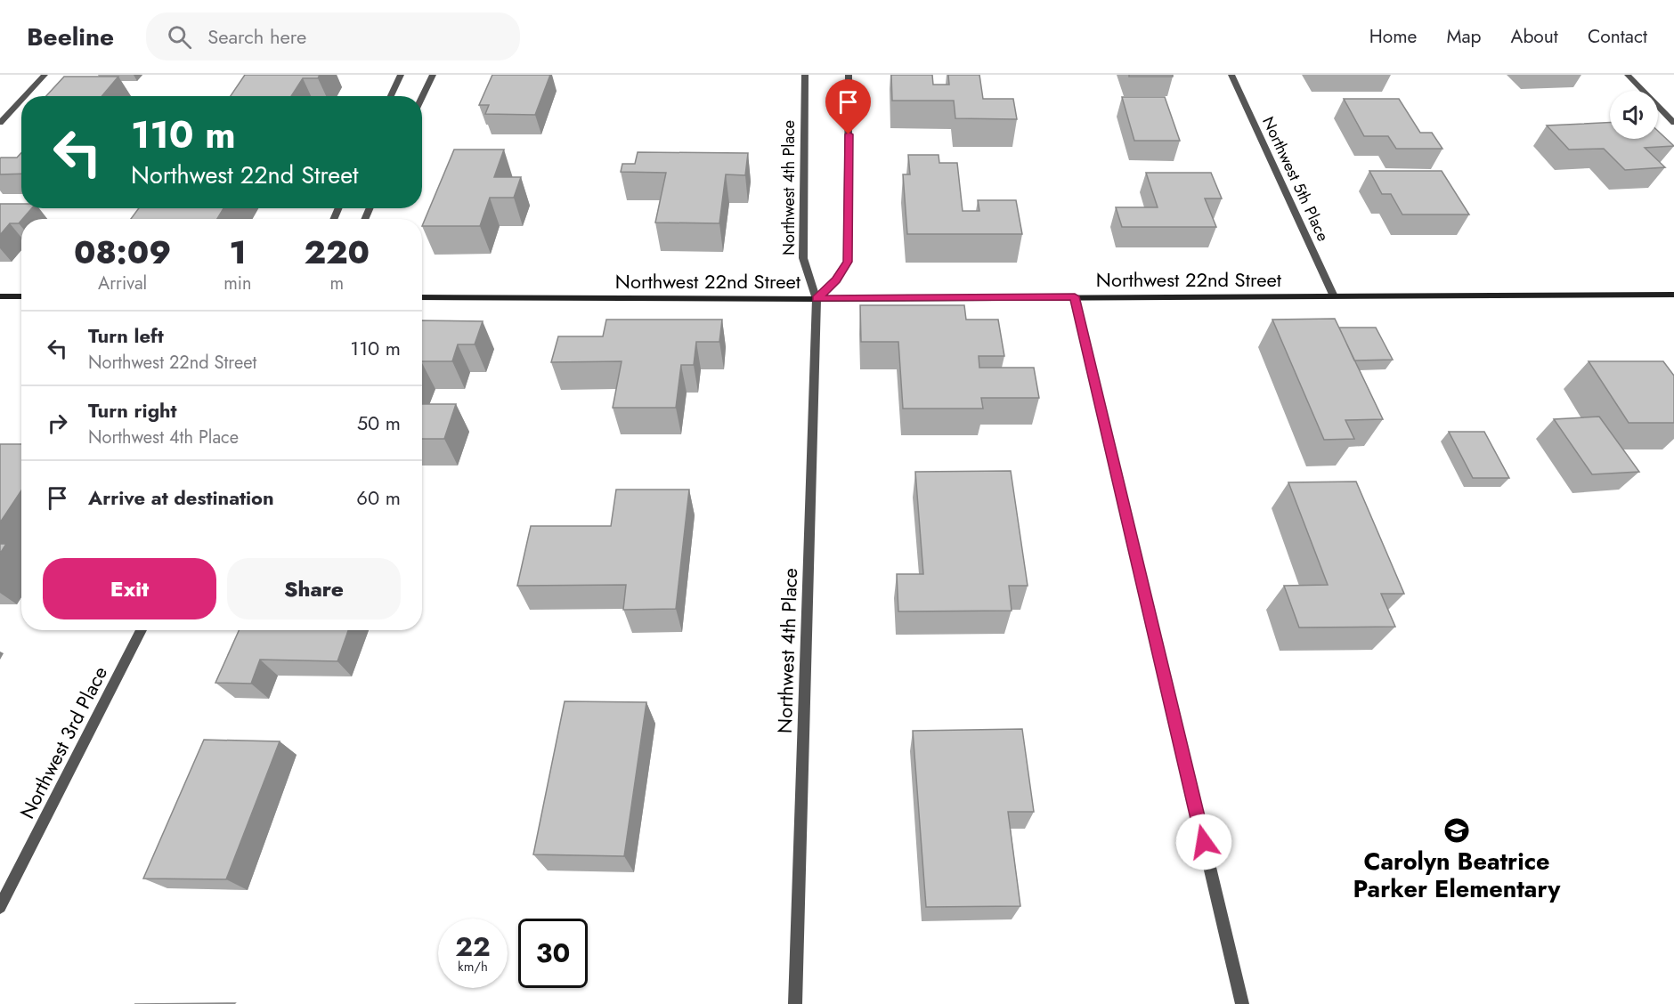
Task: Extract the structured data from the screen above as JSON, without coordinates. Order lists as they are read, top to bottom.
{
  "streets": {
    "street": [
      "Northwest 5th Place",
      "Northwest 4th Place",
      "Northwest 22nd Street",
      "Northwest 3rd Place"
    ]
  },
  "crossings": [
    ["Northwest 5th Place", "Northwest 22nd Street"],
    ["Northwest 4th Place", "Northwest 22nd Street"]
  ],
  "places": {
    "school or university": ["Carolyn Beatrice Parker Elementary"]
  },
  "page": {
    "header": "Beeline",
    "search": "Search here",
    "nav": [
      "Home",
      "Map",
      "About",
      "Contact"
    ],
    "turn": ["110 m", "Northwest 22nd Street"],
    "eta": [
      "08:09",
      "Arrival",
      "1",
      "min",
      "220",
      "m"
    ],
    "list": [
      {
        "name": "Turn left",
        "note": "Northwest 22nd Street",
        "value": "110 m"
      },
      {
        "name": "Turn right",
        "note": "Northwest 4th Place",
        "value": "50 m"
      },
      {
        "name": "Arrive at destination",
        "value": "60 m"
      }
    ],
    "buttons": ["Exit", "Share"],
    "speed": "22 km/h",
    "limit": "30"
  }
}
